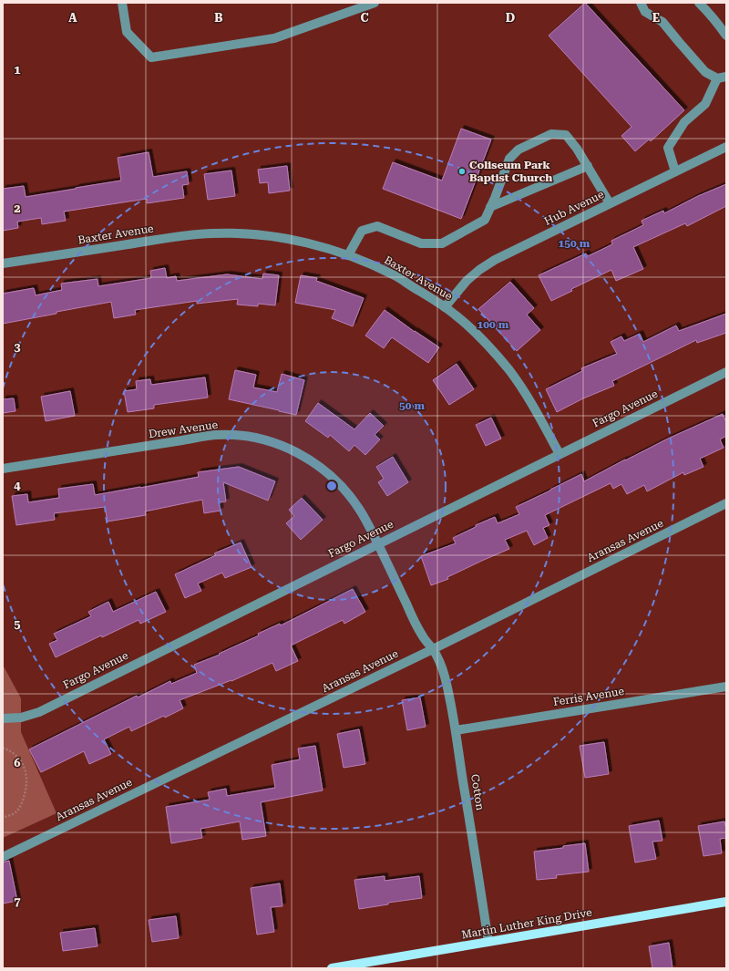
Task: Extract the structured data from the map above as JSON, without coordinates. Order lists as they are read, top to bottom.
{
  "streets": {
    "main road": ["Martin Luther King Drive"],
    "street": [
      "Hub Avenue",
      "Baxter Avenue",
      "Fargo Avenue",
      "Drew Avenue",
      "Aransas Avenue",
      "Ferris Avenue",
      "Cotton"
    ]
  },
  "crossings": [
    ["Hub Avenue", "Baxter Avenue"],
    ["Baxter Avenue", "Fargo Avenue"],
    ["Fargo Avenue", "Drew Avenue"],
    ["Drew Avenue", "Aransas Avenue"],
    ["Drew Avenue", "Cotton"],
    ["Aransas Avenue", "Cotton"],
    ["Ferris Avenue", "Cotton"],
    ["Cotton", "Martin Luther King Drive"]
  ],
  "places": ["Coliseum Park Baptist Church"],
  "grid": {
    "columns": [
      "A",
      "B",
      "C",
      "D",
      "E"
    ],
    "rows": [
      "1",
      "2",
      "3",
      "4",
      "5",
      "6",
      "7"
    ]
  },
  "rings": ["150 m", "100 m", "50 m"]
}
